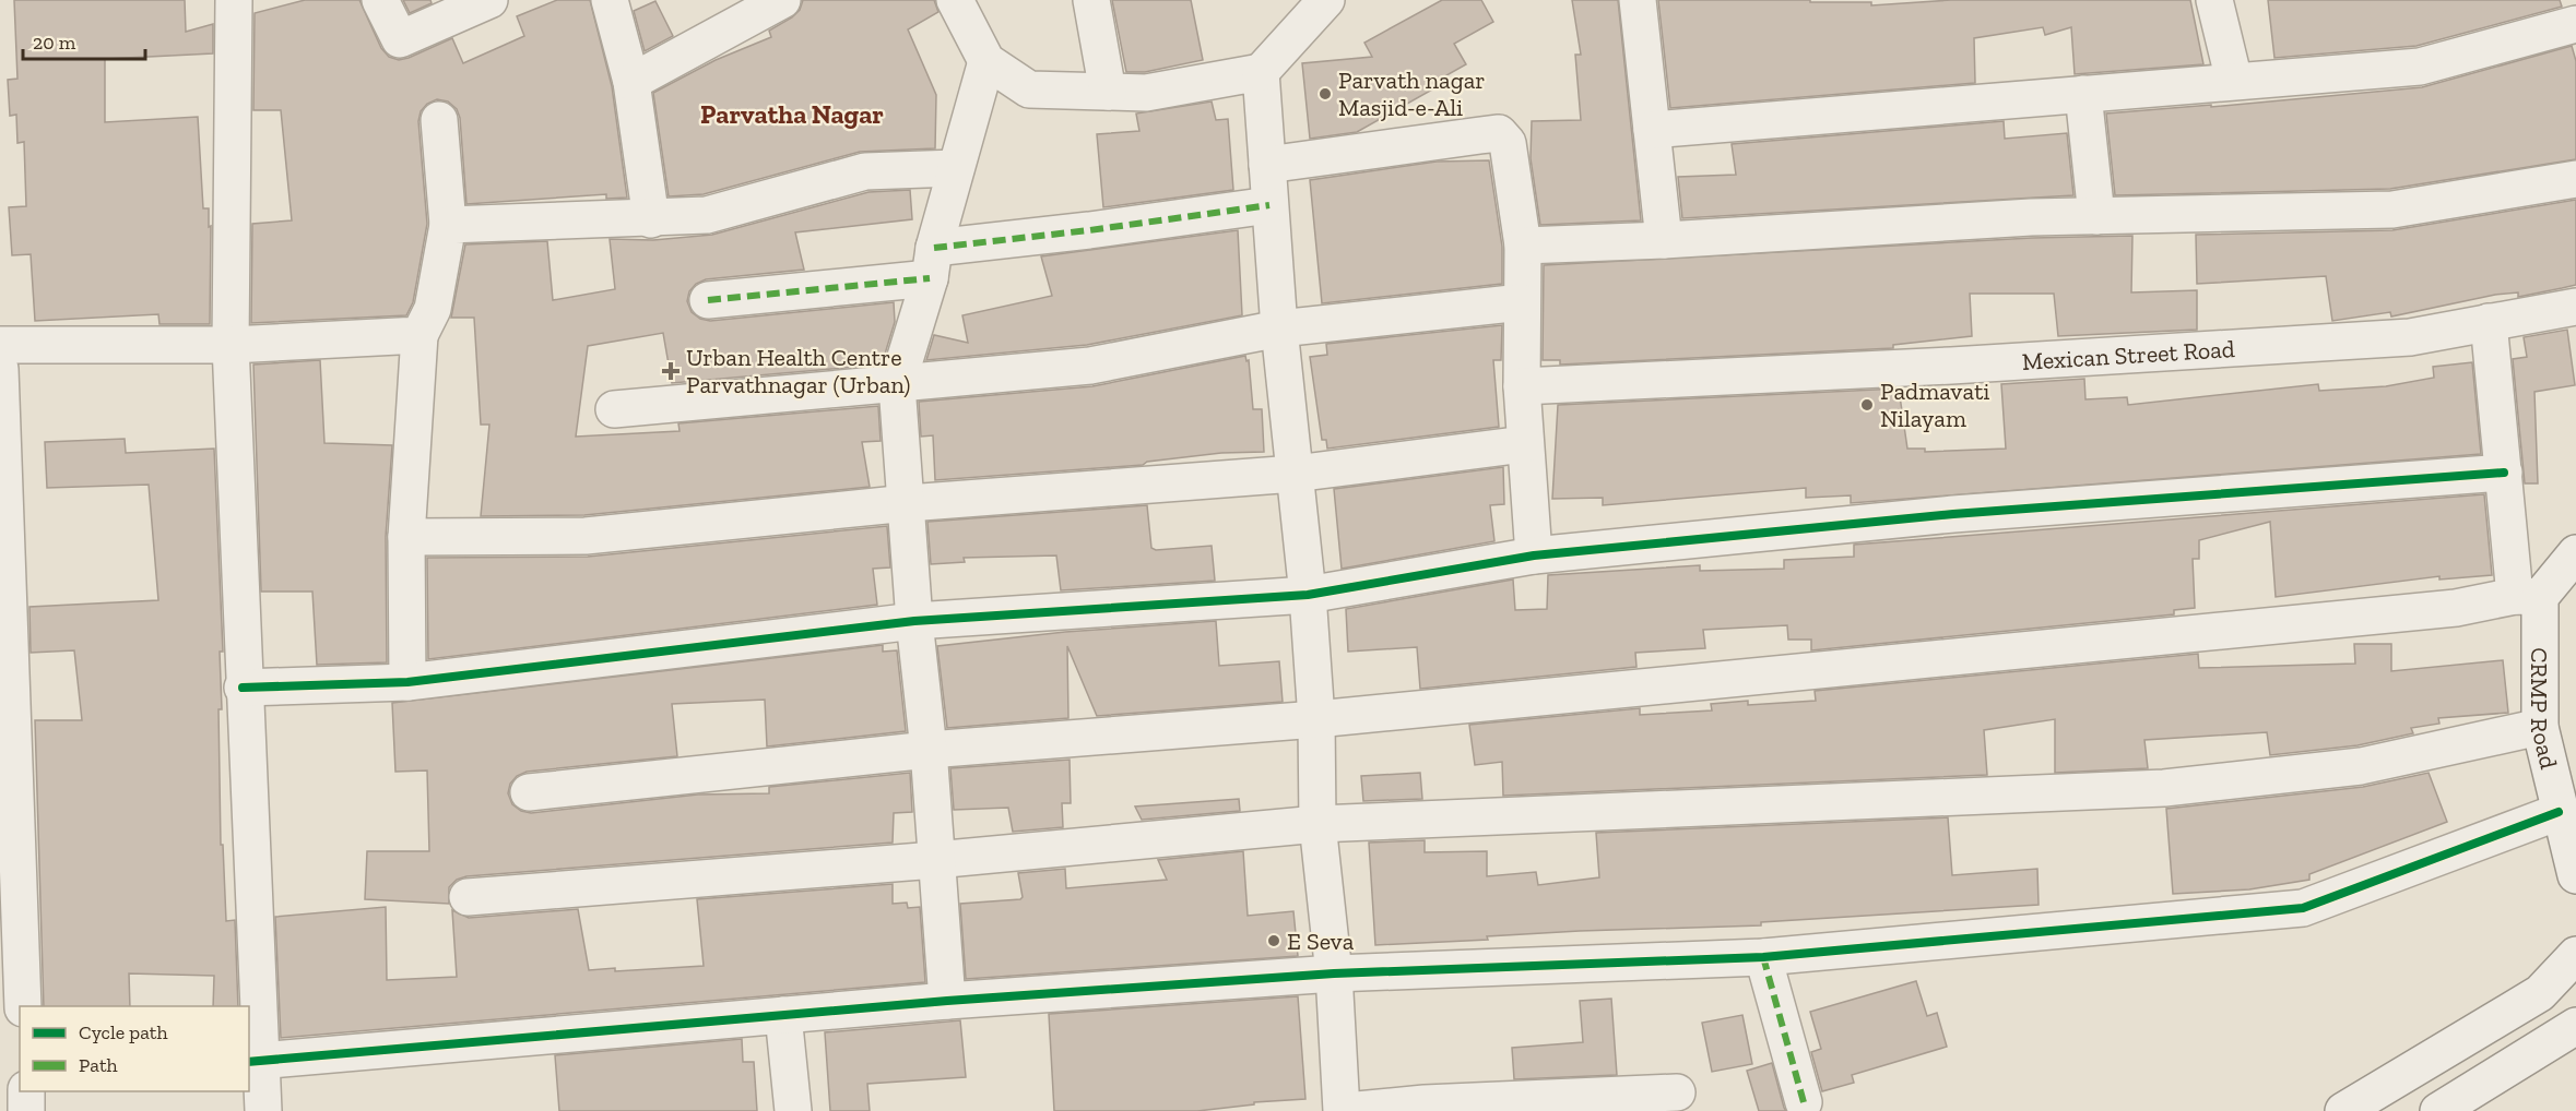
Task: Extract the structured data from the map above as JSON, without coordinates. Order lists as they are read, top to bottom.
{
  "streets": {
    "street": ["Mexican Street Road", "CRMP Road"]
  },
  "crossings": [
    ["Mexican Street Road", "CRMP Road"]
  ],
  "districts": ["Parvatha Nagar"],
  "places": {
    "other": ["Parvath nagar Masjid-e-Ali", "Padmavati Nilayam", "E Seva"],
    "health": ["Urban Health Centre Parvathnagar (Urban)"]
  },
  "legend": ["Cycle path", "Path"],
  "scale_bar": "20 m"
}
